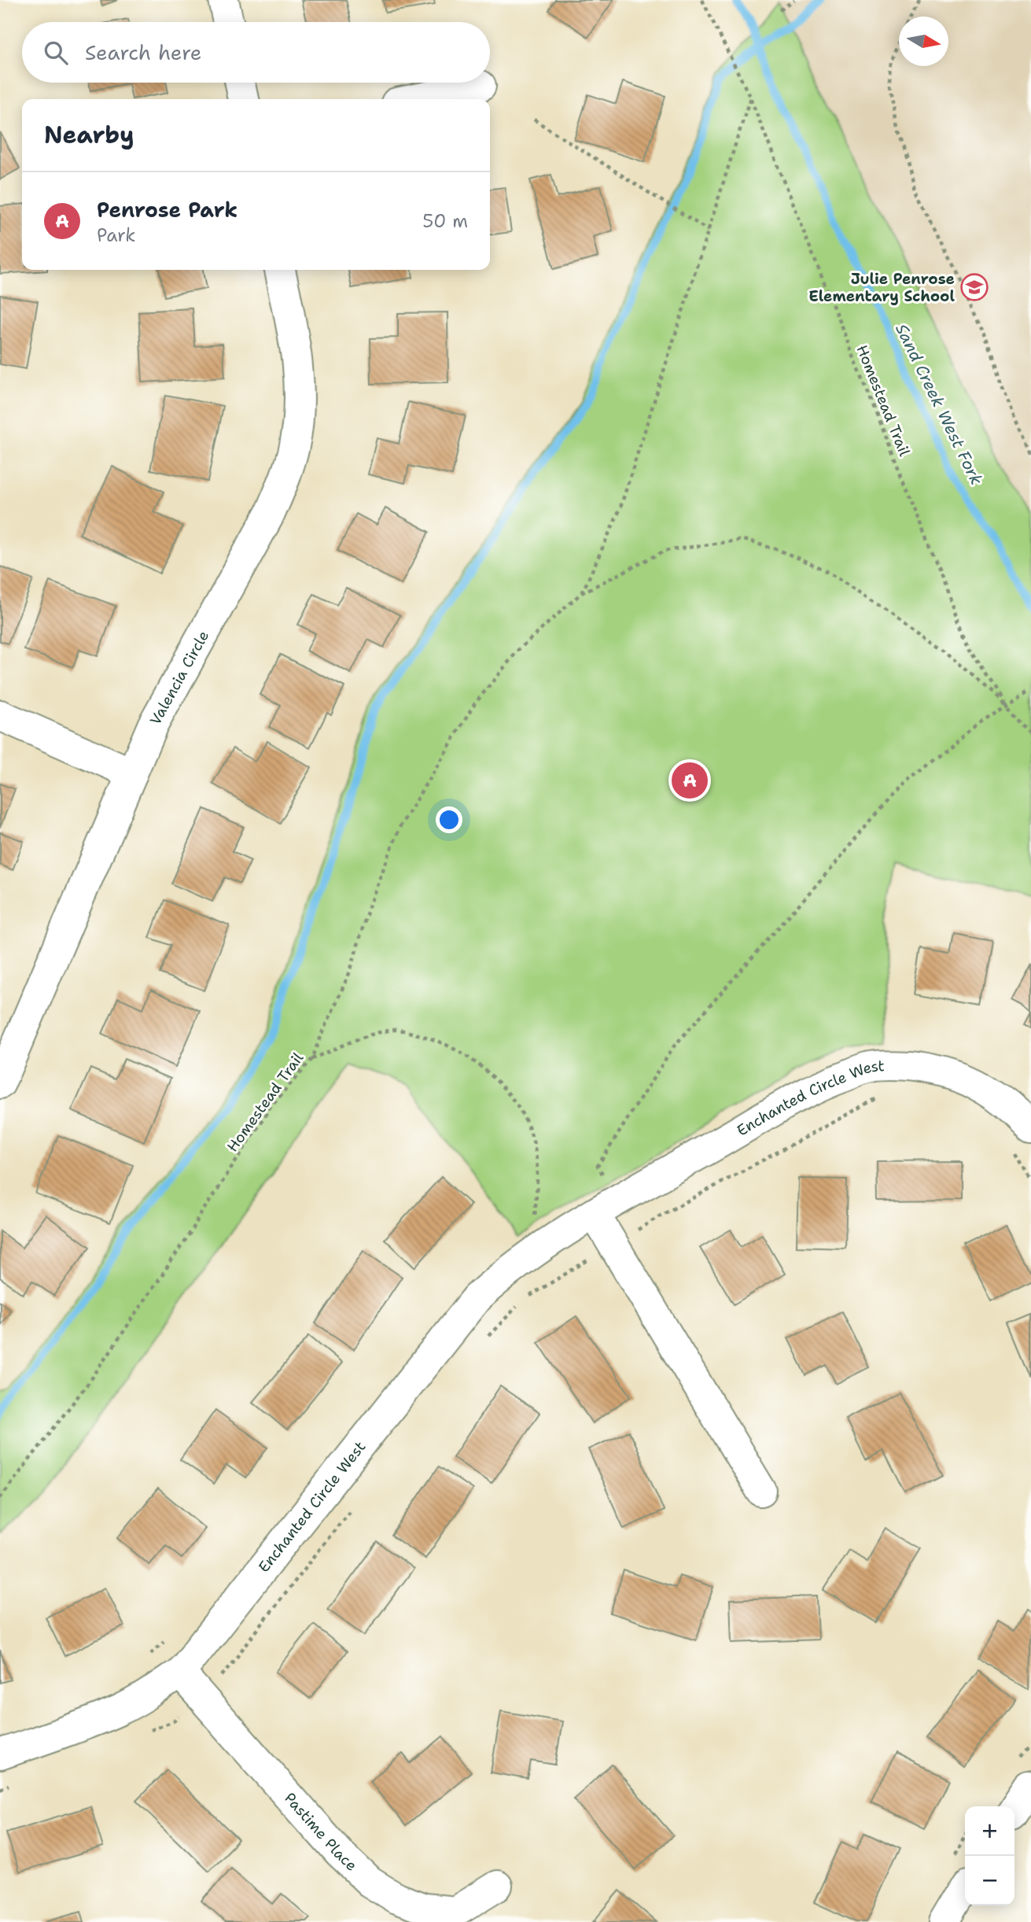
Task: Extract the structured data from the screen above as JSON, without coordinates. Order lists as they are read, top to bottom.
{
  "streets": {
    "street": ["Valencia Circle", "Enchanted Circle West", "Pastime Place"],
    "path": ["Homestead Trail"]
  },
  "crossings": [
    ["Enchanted Circle West", "Pastime Place"]
  ],
  "water": ["Sand Creek West Fork"],
  "places": {
    "school or university": ["Julie Penrose Elementary School"]
  },
  "north": "right",
  "page": {
    "search": "Search here",
    "heading": "Nearby",
    "list": [
      {
        "mark": "A",
        "name": "Penrose Park",
        "note": "Park",
        "value": "50 m"
      }
    ],
    "pins": "A",
    "map_buttons": ["+", "−"]
  }
}
